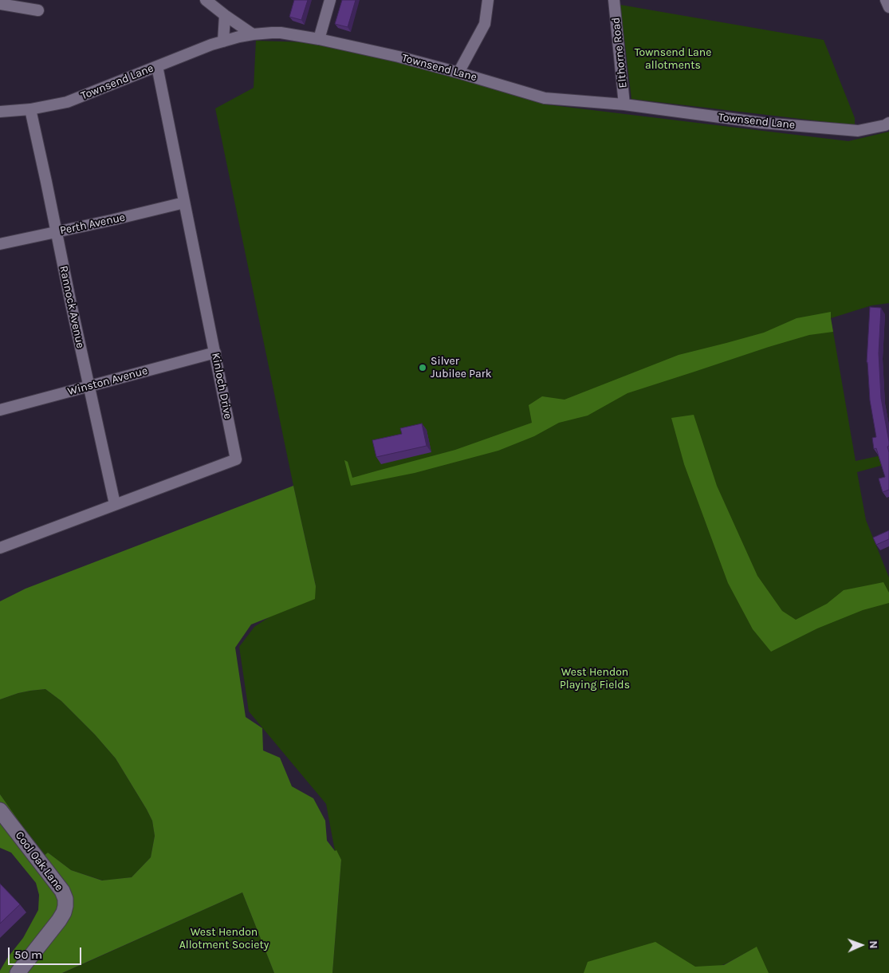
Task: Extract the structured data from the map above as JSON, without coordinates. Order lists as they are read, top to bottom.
{
  "streets": {
    "street": [
      "Elthorne Road",
      "Townsend Lane",
      "Perth Avenue",
      "Rannock Avenue",
      "Winston Avenue",
      "Kinloch Drive",
      "Cool Oak Lane"
    ]
  },
  "crossings": [
    ["Elthorne Road", "Townsend Lane"],
    ["Townsend Lane", "Rannock Avenue"],
    ["Townsend Lane", "Kinloch Drive"],
    ["Perth Avenue", "Rannock Avenue"],
    ["Perth Avenue", "Kinloch Drive"],
    ["Rannock Avenue", "Winston Avenue"],
    ["Rannock Avenue", "Kinloch Drive"],
    ["Winston Avenue", "Kinloch Drive"]
  ],
  "parks": ["Townsend Lane allotments", "West Hendon Playing Fields", "West Hendon Allotment Society"],
  "places": ["Silver Jubilee Park"],
  "scale_bar": "50 m",
  "north": "right"
}
